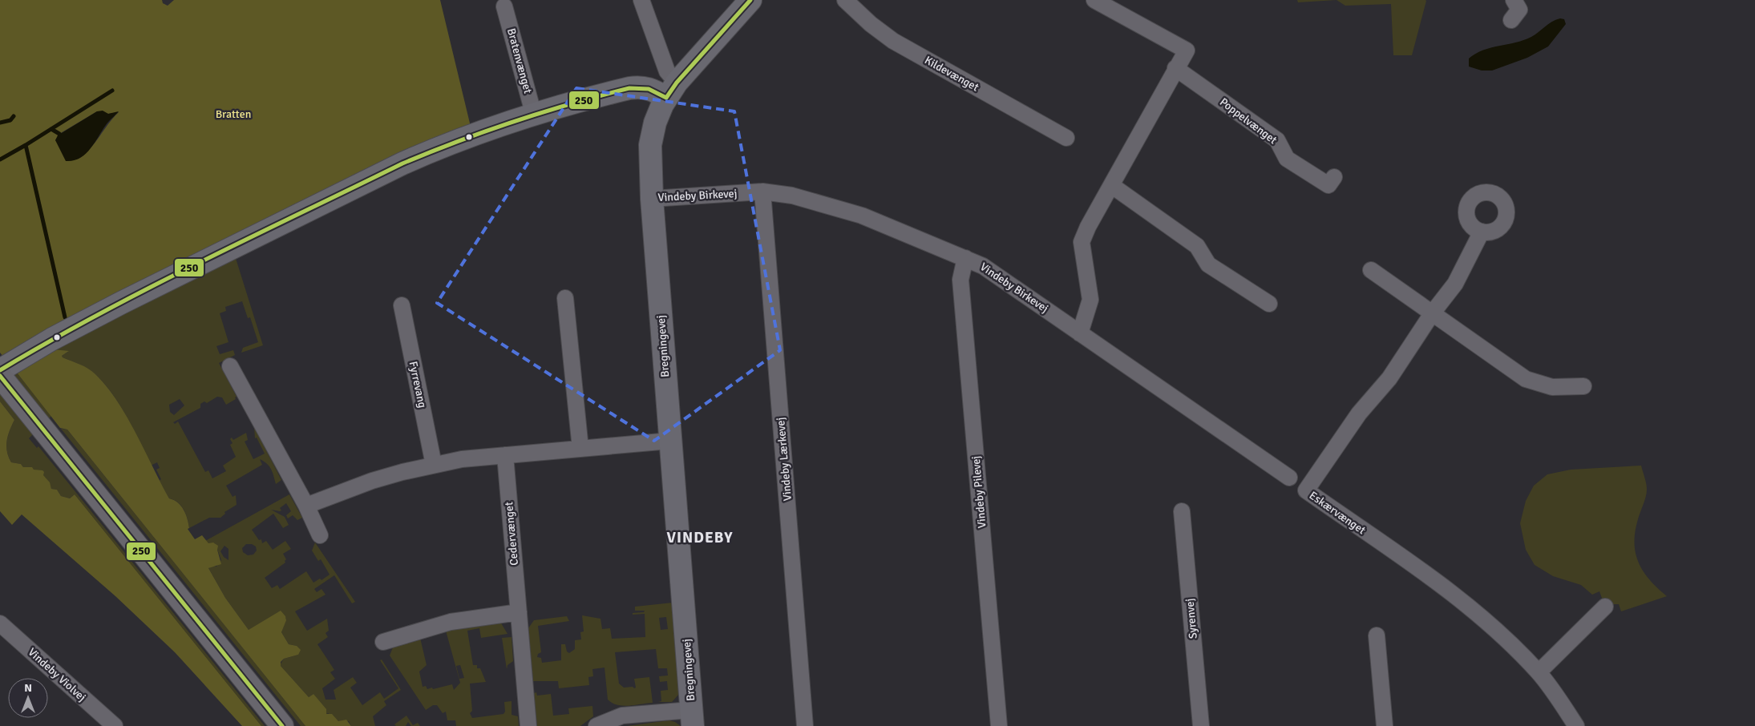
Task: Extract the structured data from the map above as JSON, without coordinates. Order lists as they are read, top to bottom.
{
  "streets": {
    "street": [
      "Bratenvænget",
      "Kildevænget",
      "Poppelvænget",
      "Vindeby Birkevej",
      "Bregningevej",
      "Fyrrevang",
      "Vindeby Lærkevej",
      "Vindeby Pilevej",
      "Eskærvænget",
      "Cedervænget",
      "Syrenvej",
      "Vindeby Violvej"
    ]
  },
  "crossings": [
    ["Vindeby Birkevej", "Bregningevej"],
    ["Vindeby Birkevej", "Vindeby Lærkevej"],
    ["Vindeby Birkevej", "Vindeby Pilevej"]
  ],
  "districts": ["VINDEBY"],
  "parks": ["Bratten"],
  "lines": ["transit line 250"],
  "north": "top"
}
